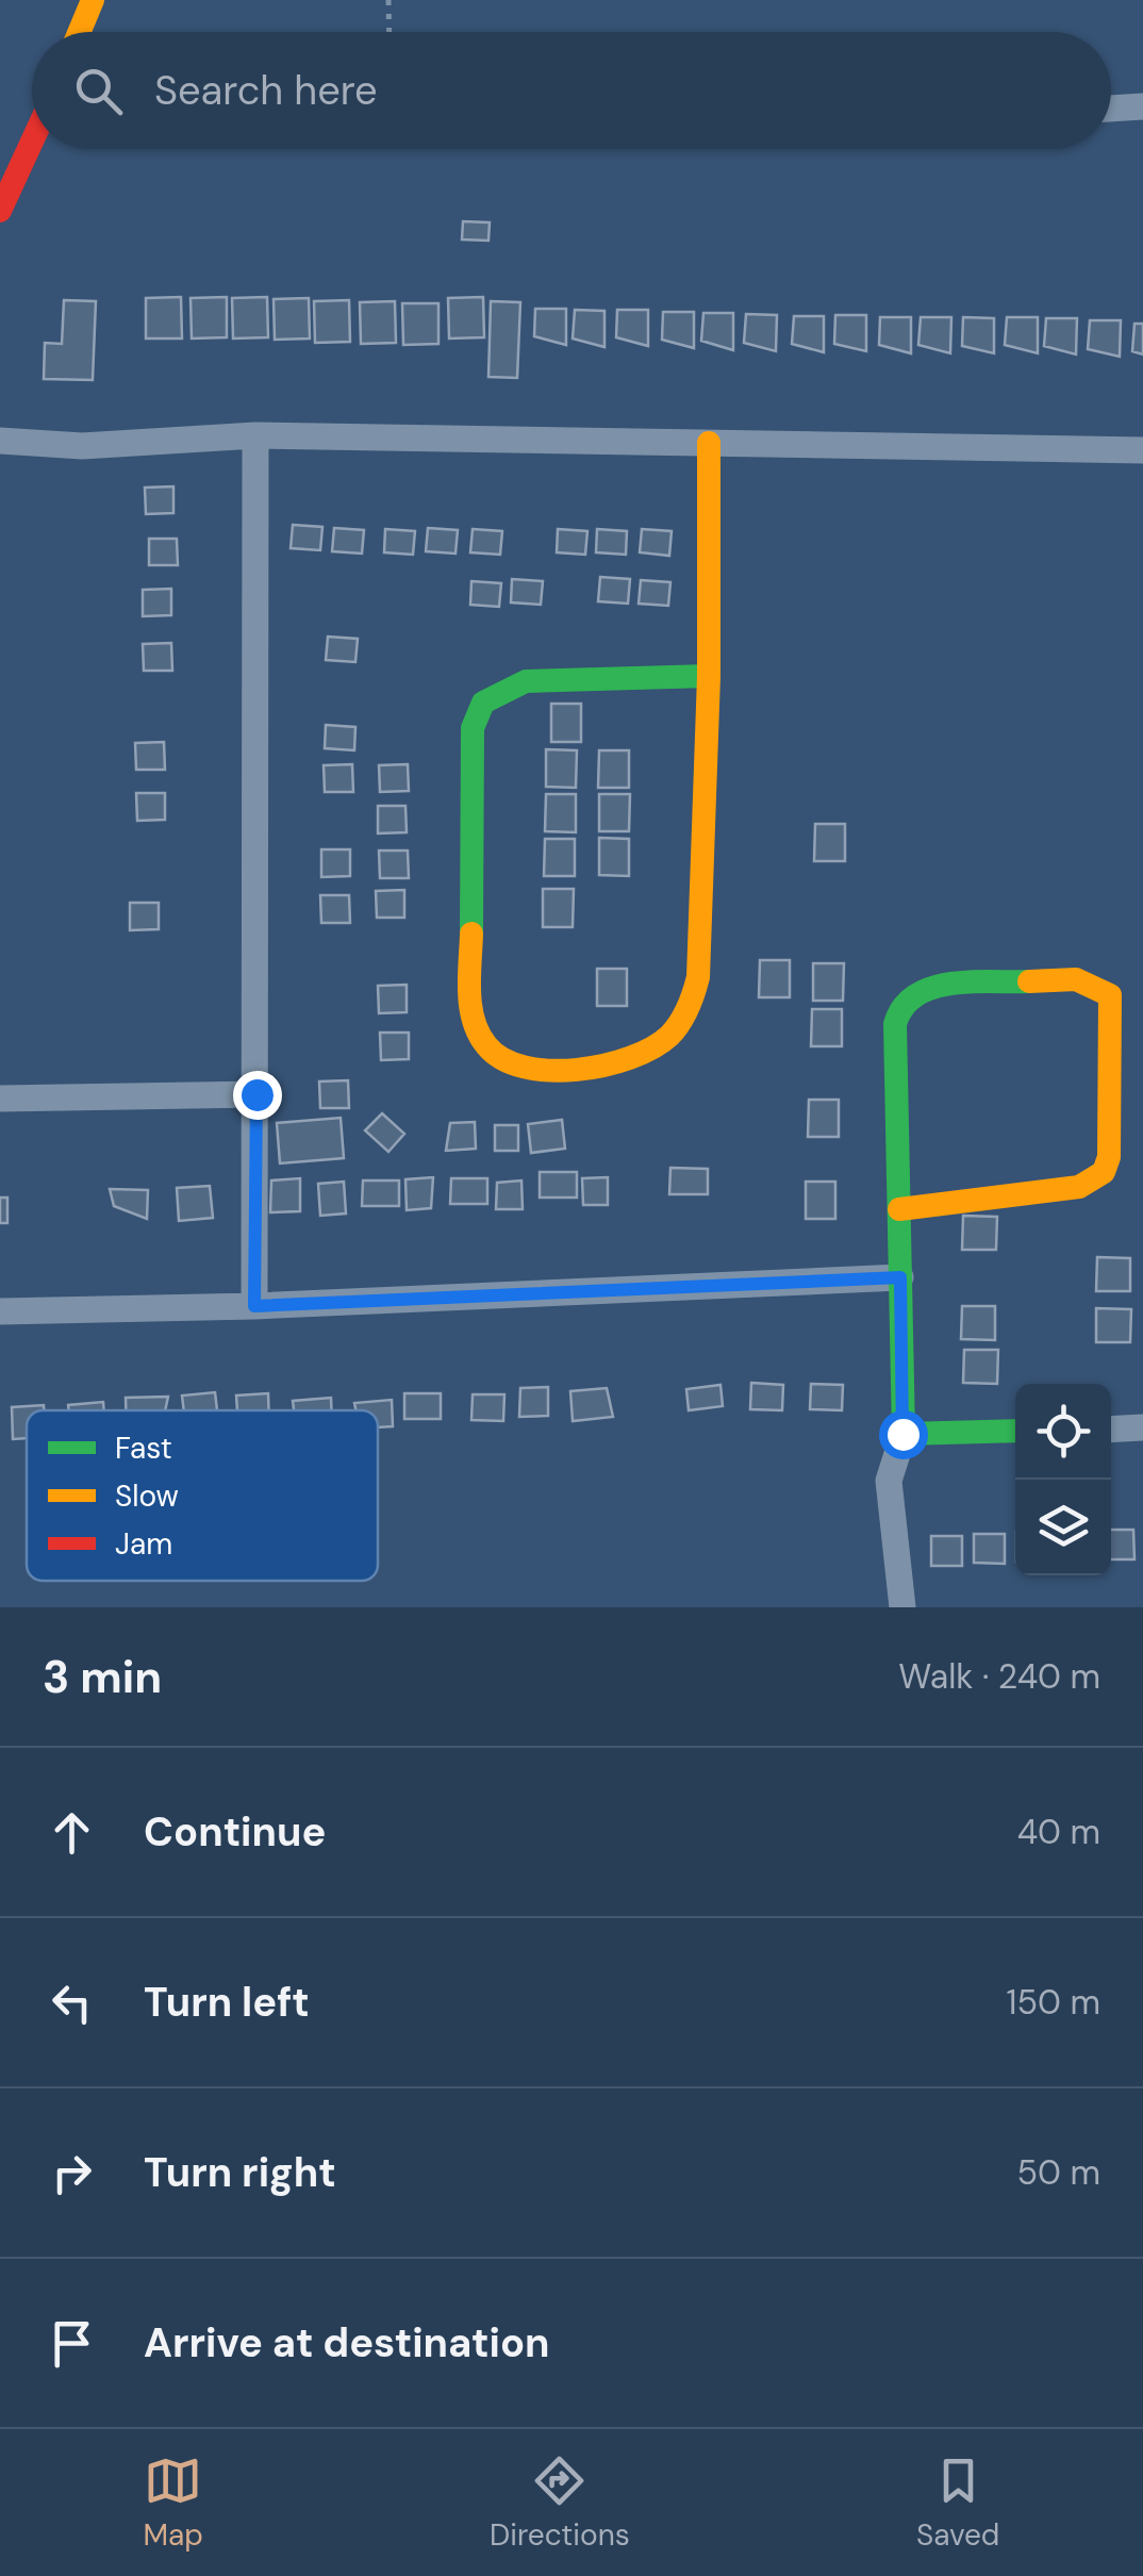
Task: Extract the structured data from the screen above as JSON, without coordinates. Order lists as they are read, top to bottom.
{
  "legend": ["Fast", "Slow", "Jam"],
  "page": {
    "search": "Search here",
    "heading": ["3 min", "Walk · 240 m"],
    "list": [
      ["Continue", "40 m"],
      ["Turn left", "150 m"],
      ["Turn right", "50 m"],
      "Arrive at destination"
    ],
    "nav": ["Map", "Directions", "Saved"]
  }
}
